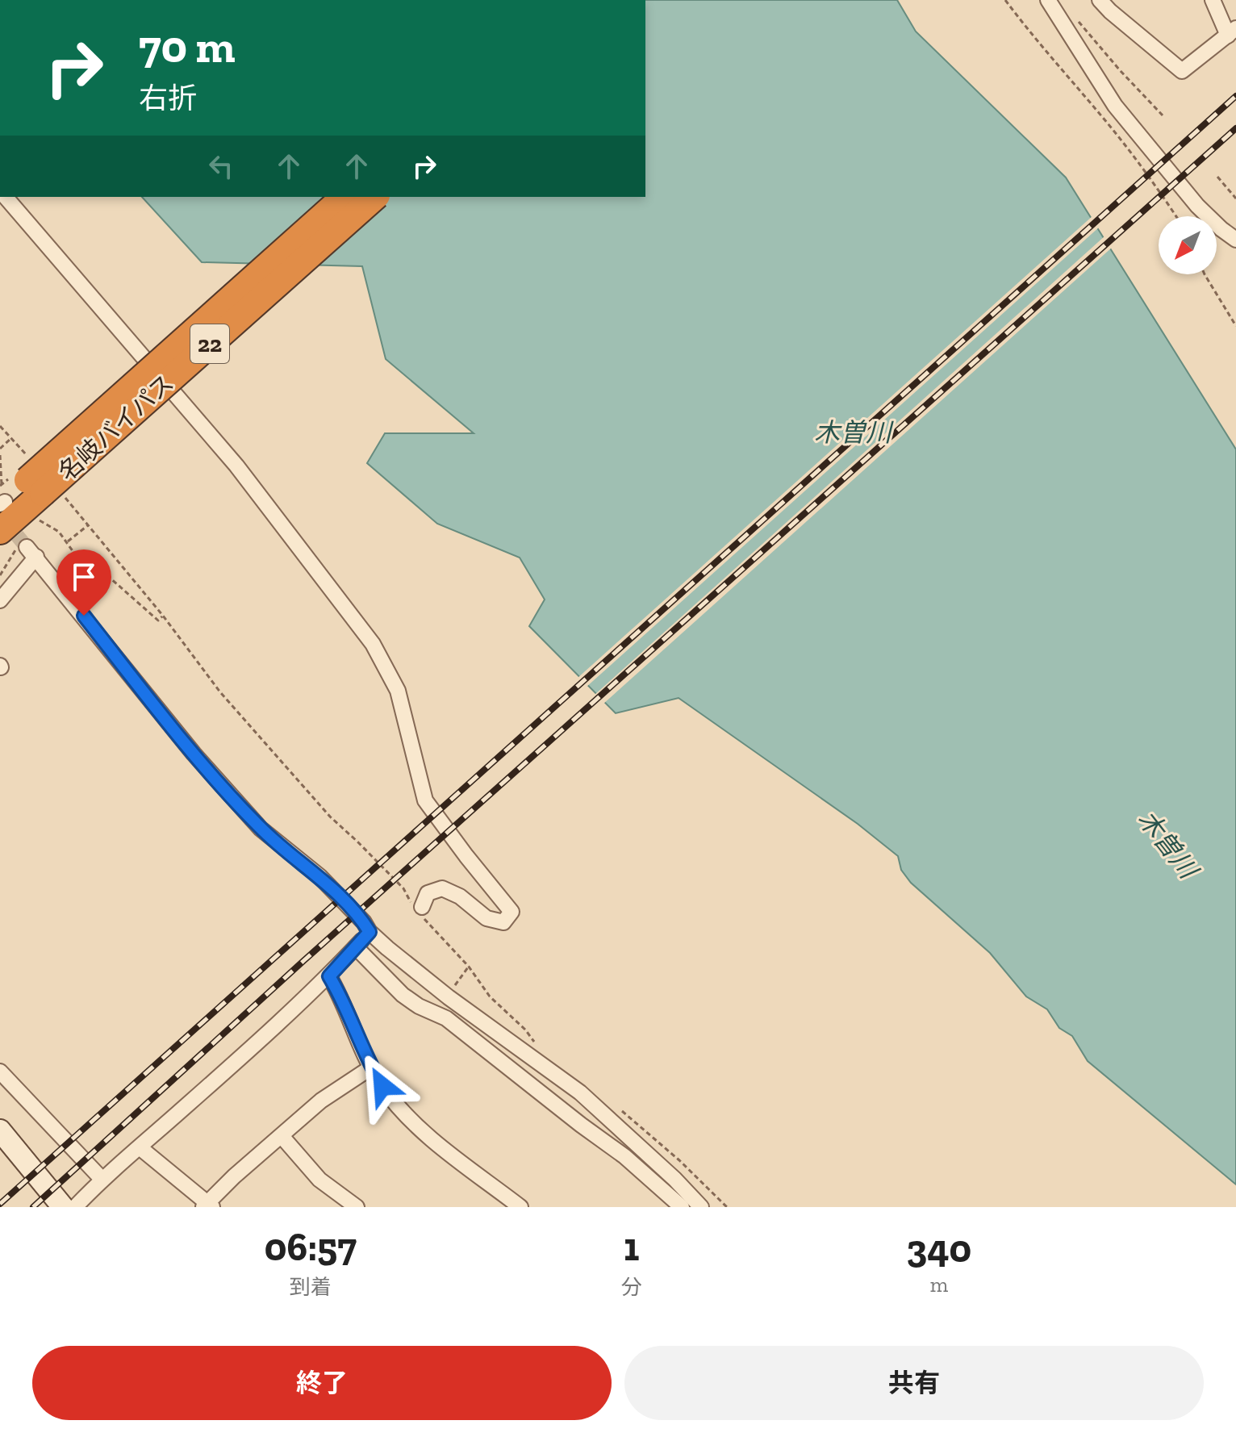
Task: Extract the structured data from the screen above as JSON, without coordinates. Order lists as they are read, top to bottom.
{
  "streets": {
    "highway": ["22", "名岐バイパス"]
  },
  "water": ["木曽川"],
  "north": "bottom left",
  "page": {
    "turn": ["70 m", "右折"],
    "eta": [
      "06:57",
      "到着",
      "1",
      "分",
      "340",
      "m"
    ],
    "buttons": ["終了", "共有"]
  }
}
